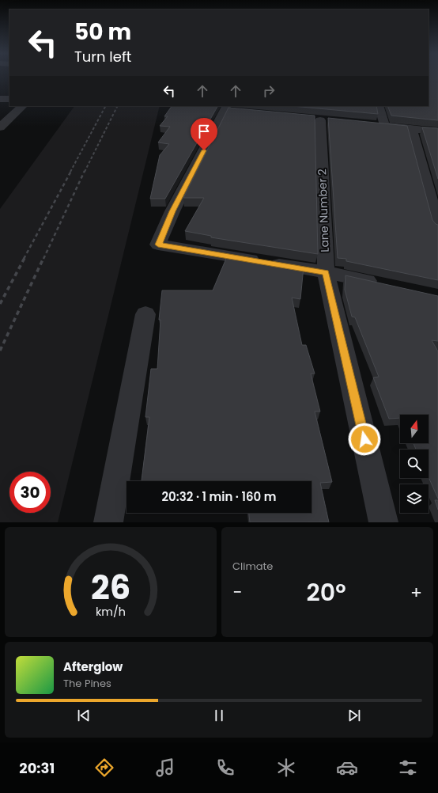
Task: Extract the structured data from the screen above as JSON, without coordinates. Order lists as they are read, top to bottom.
{
  "streets": {
    "street": ["Lane Number 2"]
  },
  "north": "top",
  "page": {
    "turn": ["50 m", "Turn left"],
    "limit": "30",
    "trip": "20:32 · 1 min · 160 m",
    "tile": "Climate",
    "heat": ["−", "20°", "+"],
    "song": ["Afterglow", "The Pines"],
    "tabs": "20:31",
    "gauge": ["26", "km/h"]
  }
}
